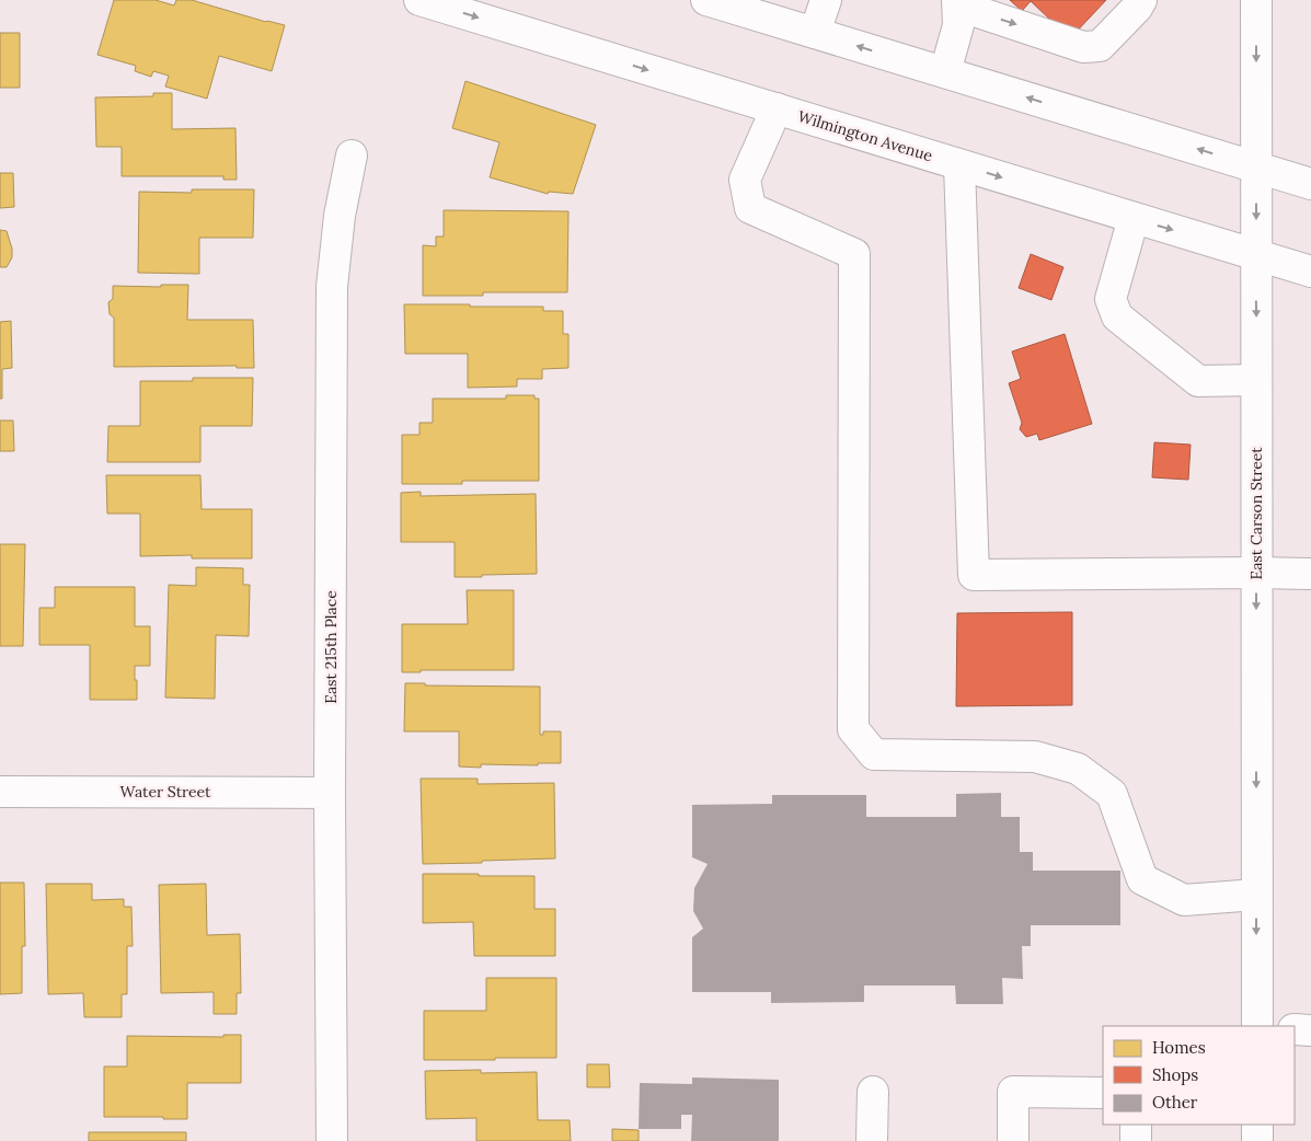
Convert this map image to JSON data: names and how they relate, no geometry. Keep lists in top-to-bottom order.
{
  "streets": {
    "main road": [
      "Wilmington Avenue",
      "East Carson Street",
      "East 215th Place",
      "Water Street"
    ]
  },
  "crossings": [
    ["Wilmington Avenue", "East Carson Street"],
    ["East 215th Place", "Water Street"]
  ],
  "one_way": ["East Carson Street"],
  "legend": ["Homes", "Shops", "Other"]
}
